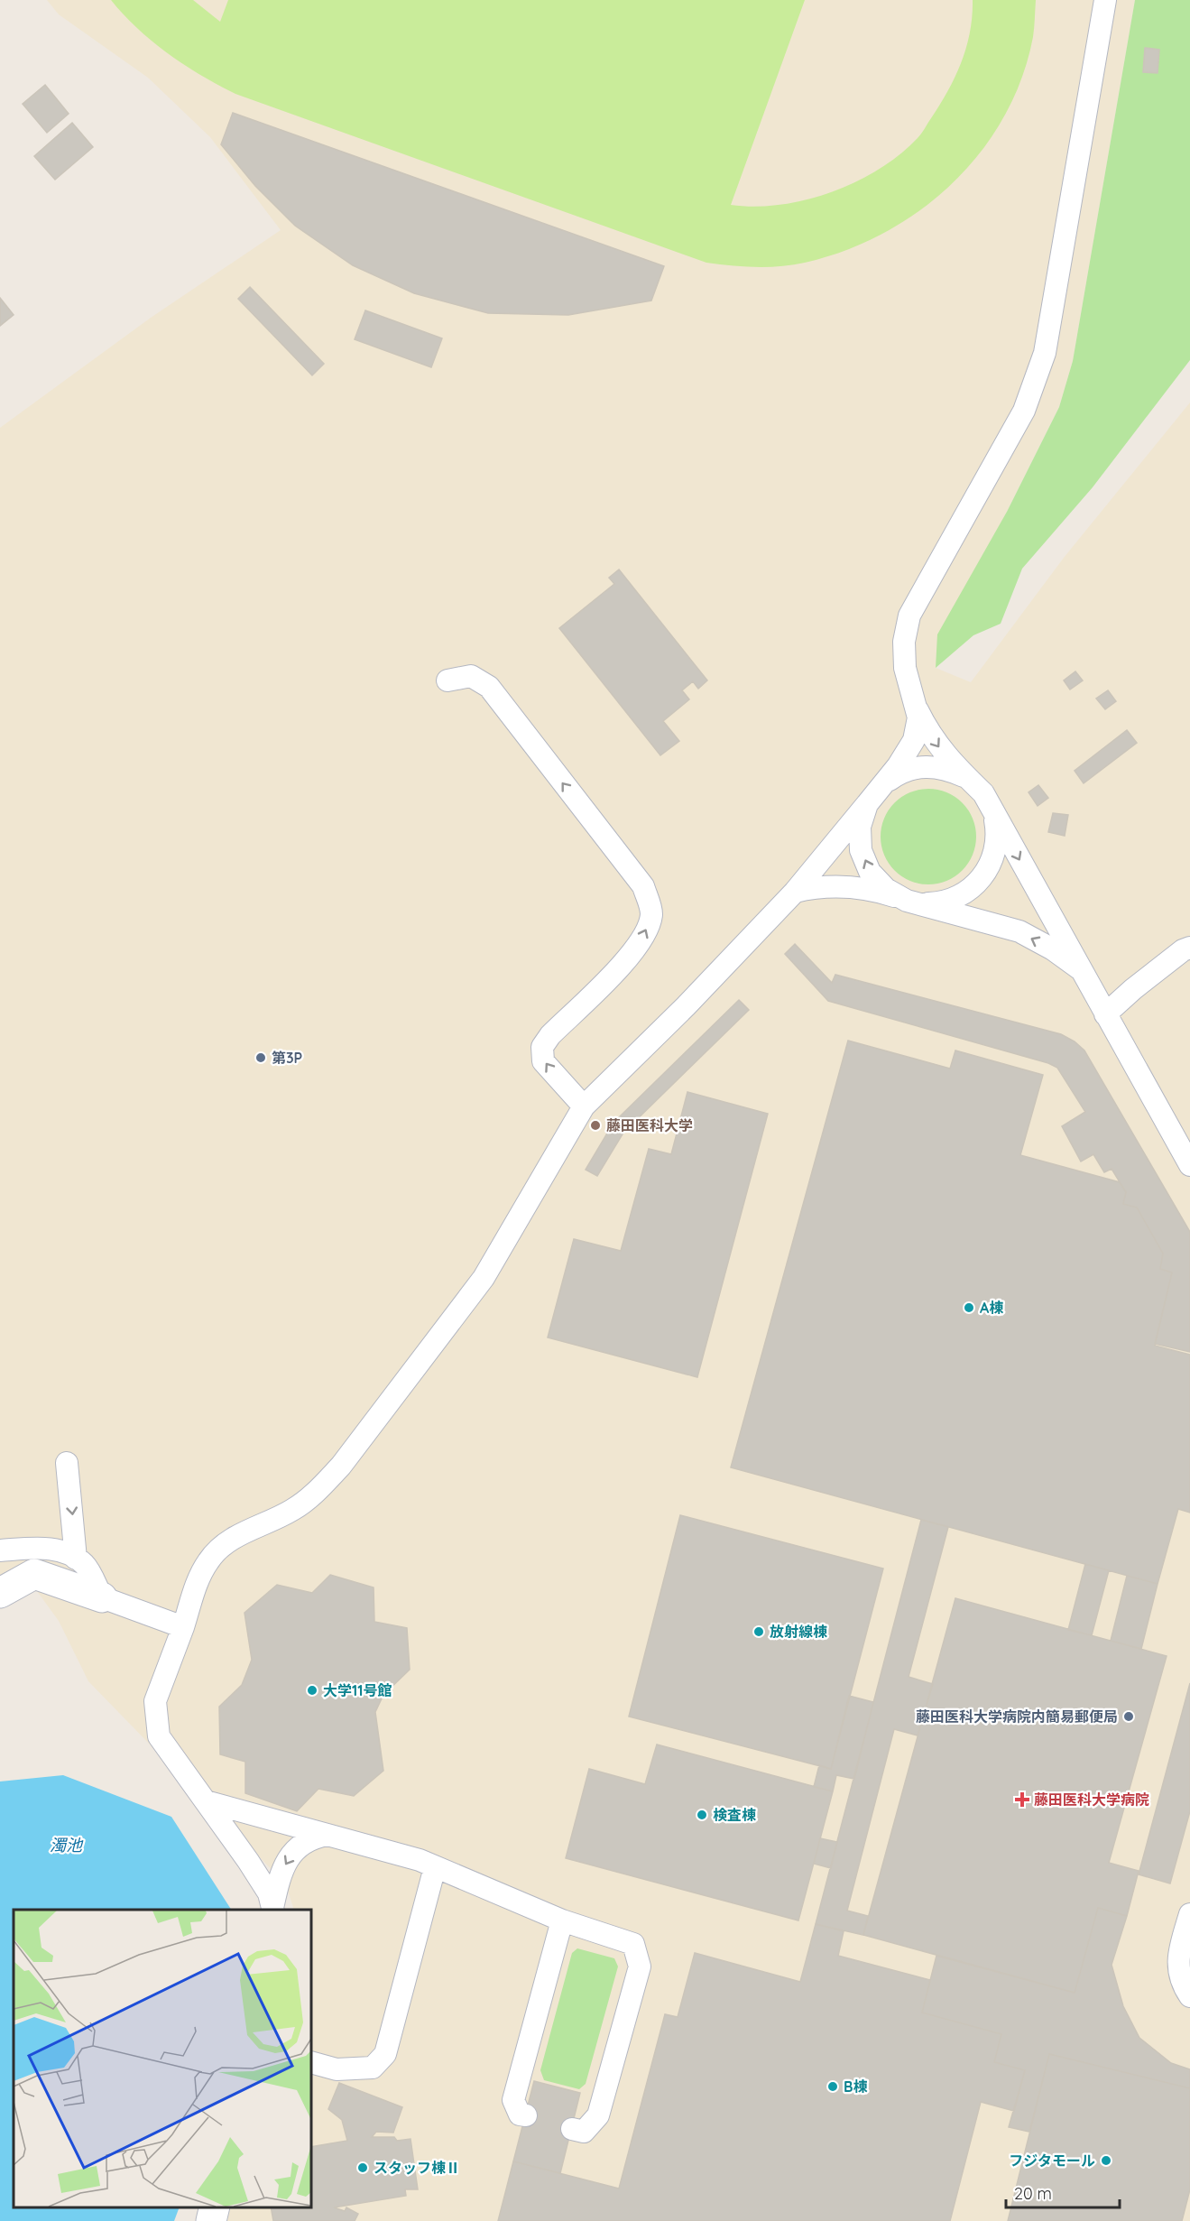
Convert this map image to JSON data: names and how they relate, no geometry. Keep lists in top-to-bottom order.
{
  "water": ["濁池"],
  "places": {
    "other": [
      "第3P",
      "藤田医科大学",
      "A棟",
      "放射線棟",
      "大学11号館",
      "藤田医科大学病院内簡易郵便局",
      "検査棟",
      "B棟",
      "フジタモール",
      "スタッフ棟Ⅱ"
    ],
    "health": ["藤田医科大学病院"]
  },
  "scale_bar": "20 m"
}
